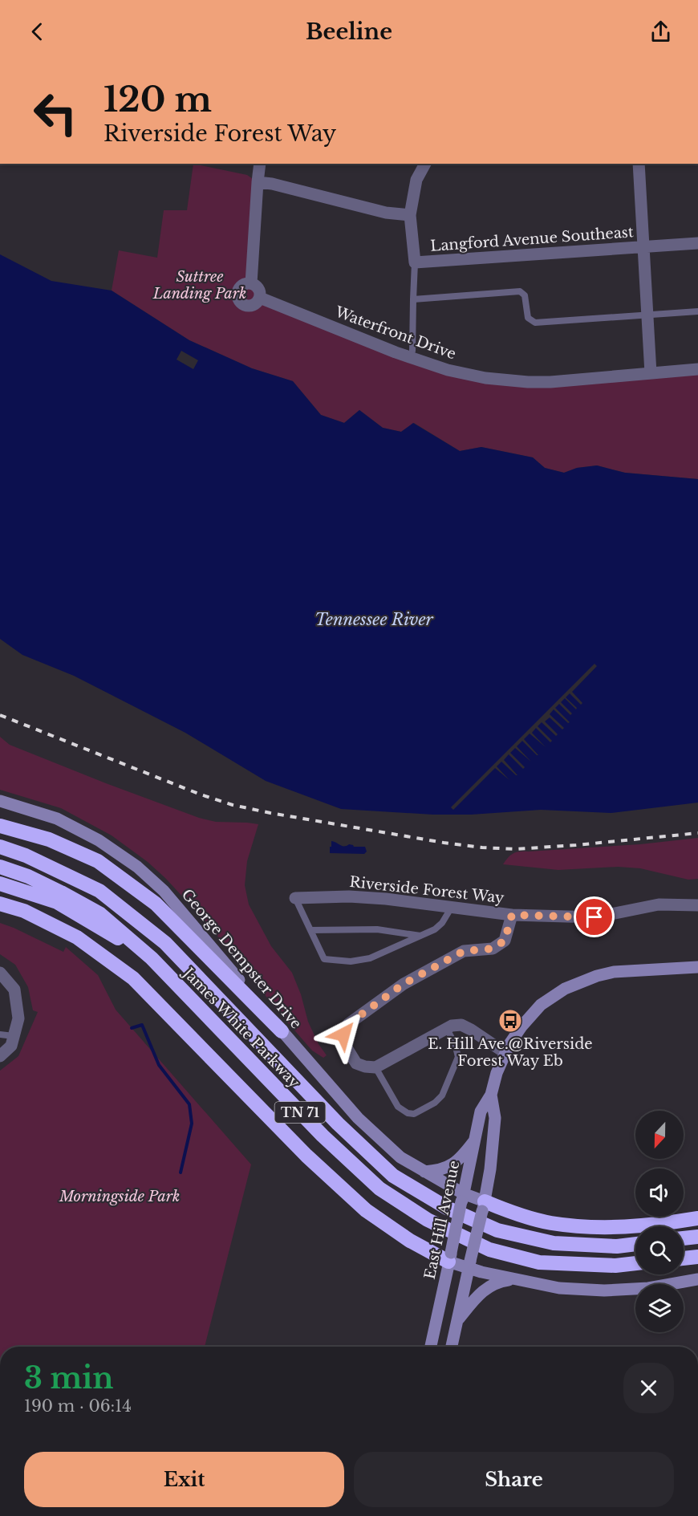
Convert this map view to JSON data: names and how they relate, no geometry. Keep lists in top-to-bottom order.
{
  "streets": {
    "highway": ["James White Parkway", "TN 71"],
    "main road": ["George Dempster Drive", "East Hill Avenue"],
    "street": ["Langford Avenue Southeast", "Waterfront Drive", "Riverside Forest Way"]
  },
  "crossings": [
    ["George Dempster Drive", "East Hill Avenue"]
  ],
  "water": ["Tennessee River"],
  "parks": ["Suttree Landing Park", "Morningside Park"],
  "places": {
    "bus stop": ["E. Hill Ave.@Riverside Forest Way Eb"]
  },
  "north": "bottom",
  "page": {
    "header": "Beeline",
    "turn": ["120 m", "Riverside Forest Way"],
    "heading": ["3 min", "190 m · 06:14"],
    "buttons": ["Exit", "Share"]
  }
}
